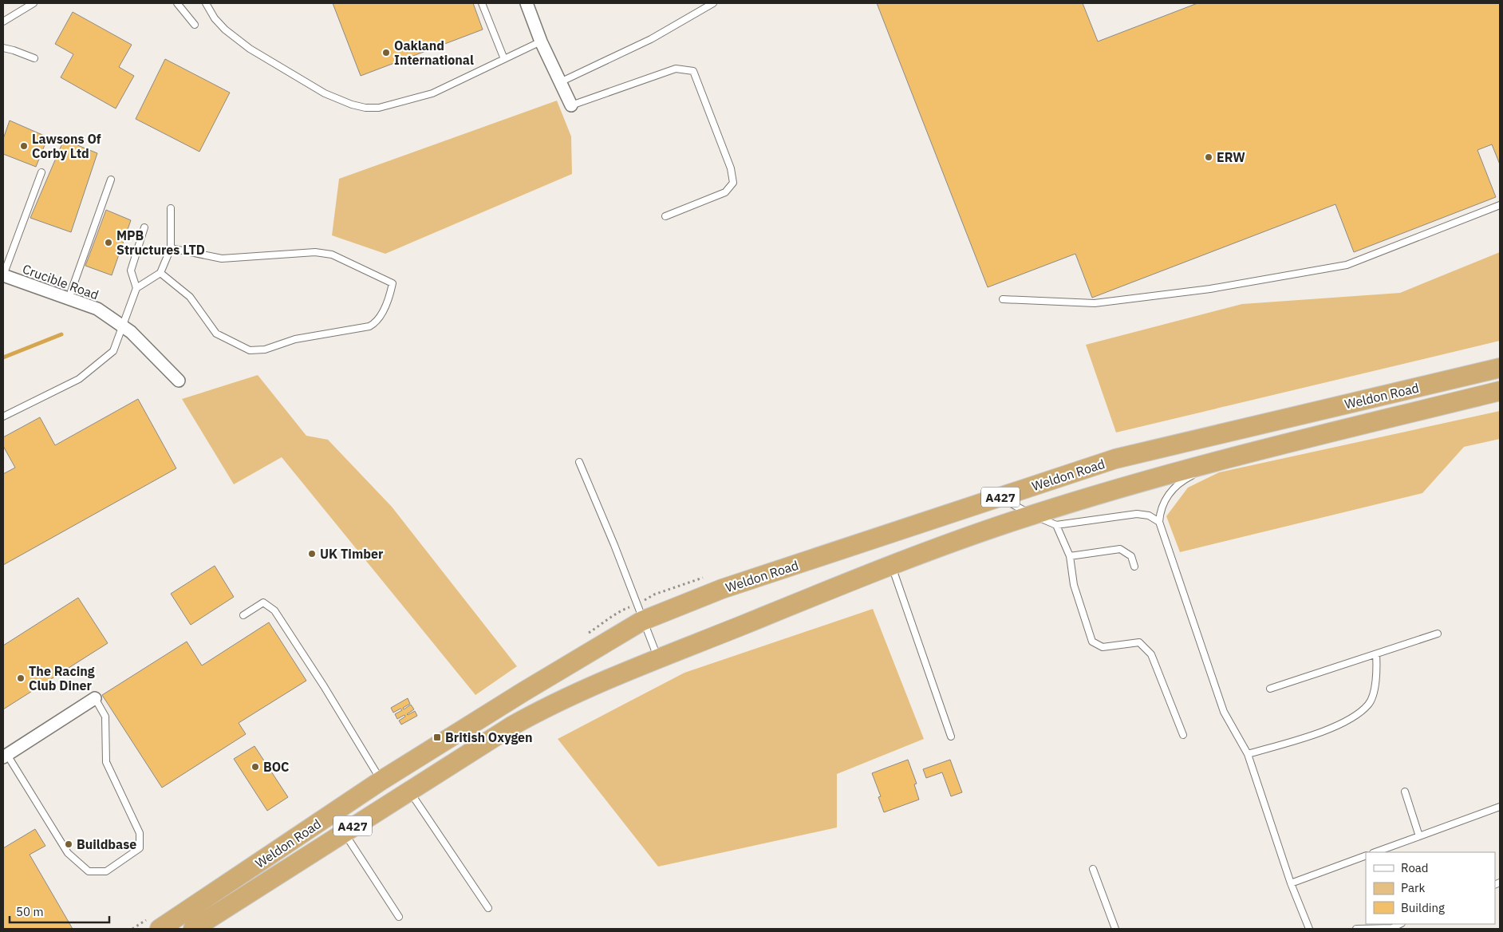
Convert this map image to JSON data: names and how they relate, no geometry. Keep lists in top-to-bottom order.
{
  "streets": {
    "highway": ["Weldon Road", "A427"],
    "street": ["Crucible Road"]
  },
  "places": {
    "other": [
      "Oakland International",
      "Lawsons Of Corby Ltd",
      "ERW",
      "MPB Structures LTD",
      "UK Timber",
      "The Racing Club Diner",
      "BOC",
      "Buildbase"
    ],
    "transit": ["British Oxygen"]
  },
  "legend": ["Road", "Park", "Building"],
  "scale_bar": "50 m"
}
